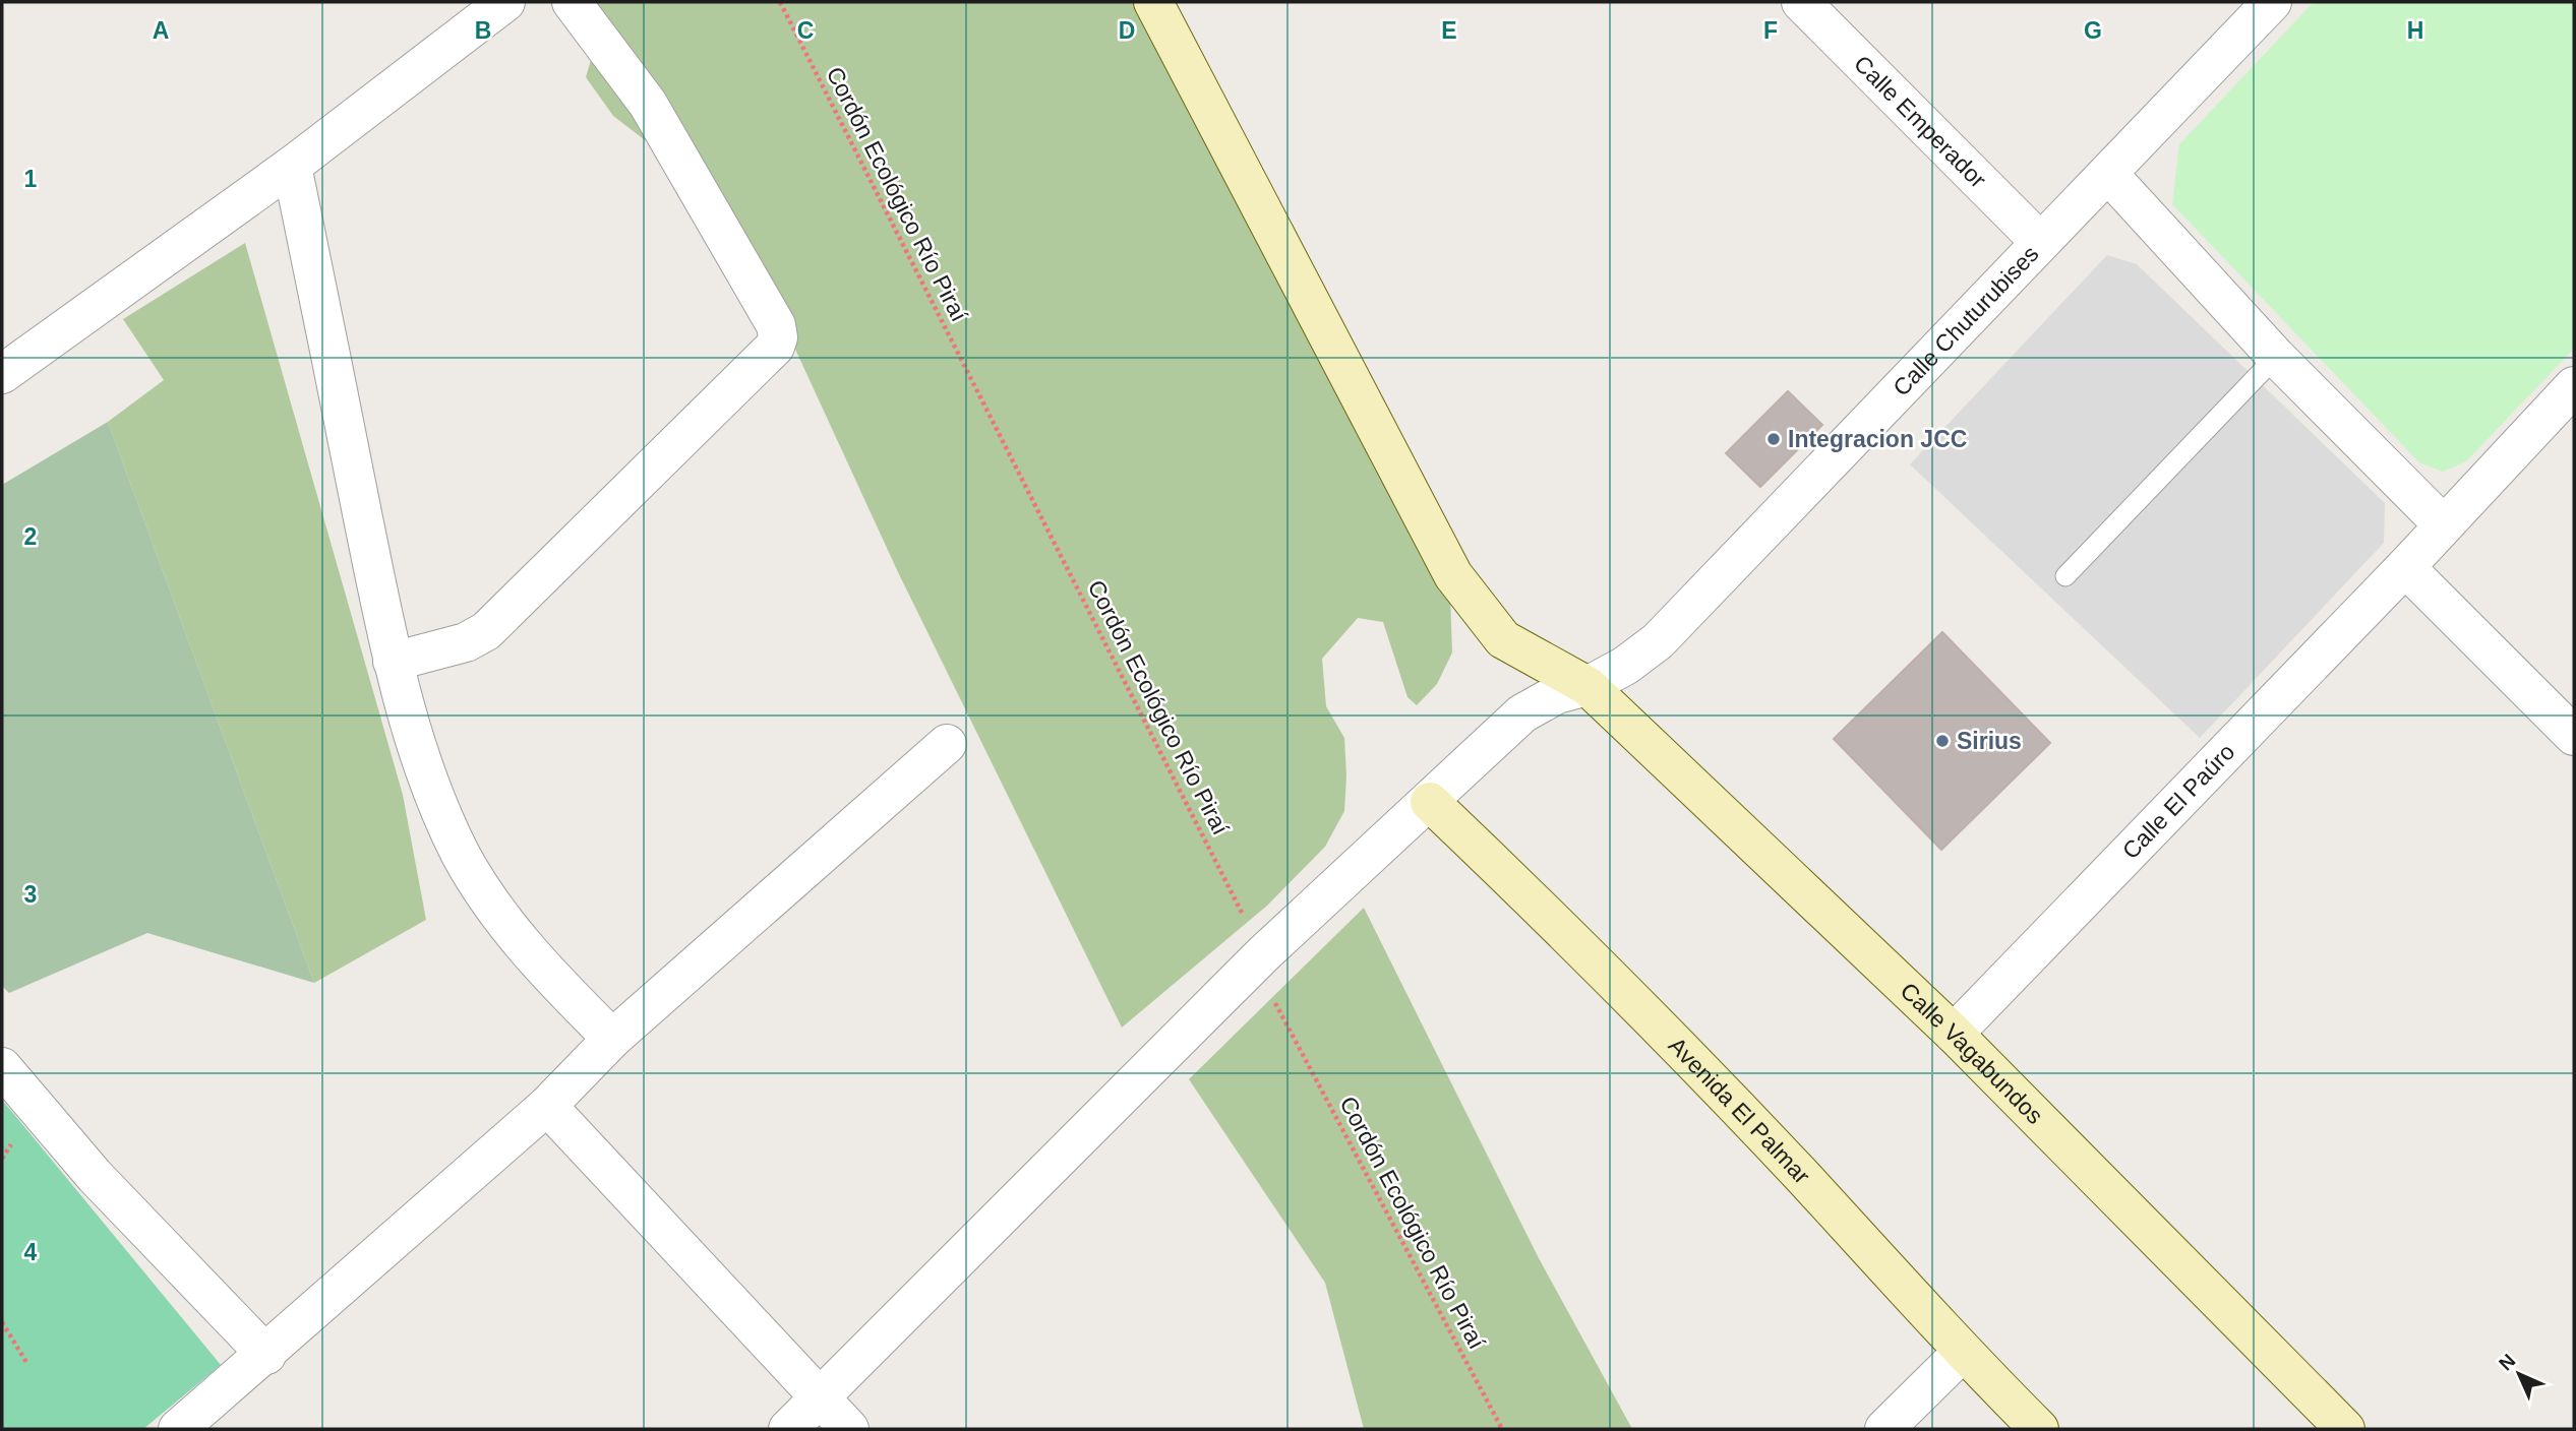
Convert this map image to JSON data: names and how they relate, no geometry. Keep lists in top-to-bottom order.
{
  "streets": {
    "street": [
      "Calle Emperador",
      "Calle Chuturubises",
      "Calle El Paúro",
      "Calle Vagabundos",
      "Avenida El Palmar"
    ],
    "path": ["Cordón Ecológico Río Piraí"]
  },
  "crossings": [
    ["Calle Emperador", "Calle Chuturubises"],
    ["Cordón Ecológico Río Piraí", "Calle Chuturubises"],
    ["Calle Chuturubises", "Calle Vagabundos"],
    ["Calle Chuturubises", "Avenida El Palmar"],
    ["Calle El Paúro", "Calle Vagabundos"]
  ],
  "places": ["Integracion JCC", "Sirius"],
  "north": "top left",
  "grid": {
    "columns": [
      "A",
      "B",
      "C",
      "D",
      "E",
      "F",
      "G",
      "H"
    ],
    "rows": [
      "1",
      "2",
      "3",
      "4"
    ]
  }
}
